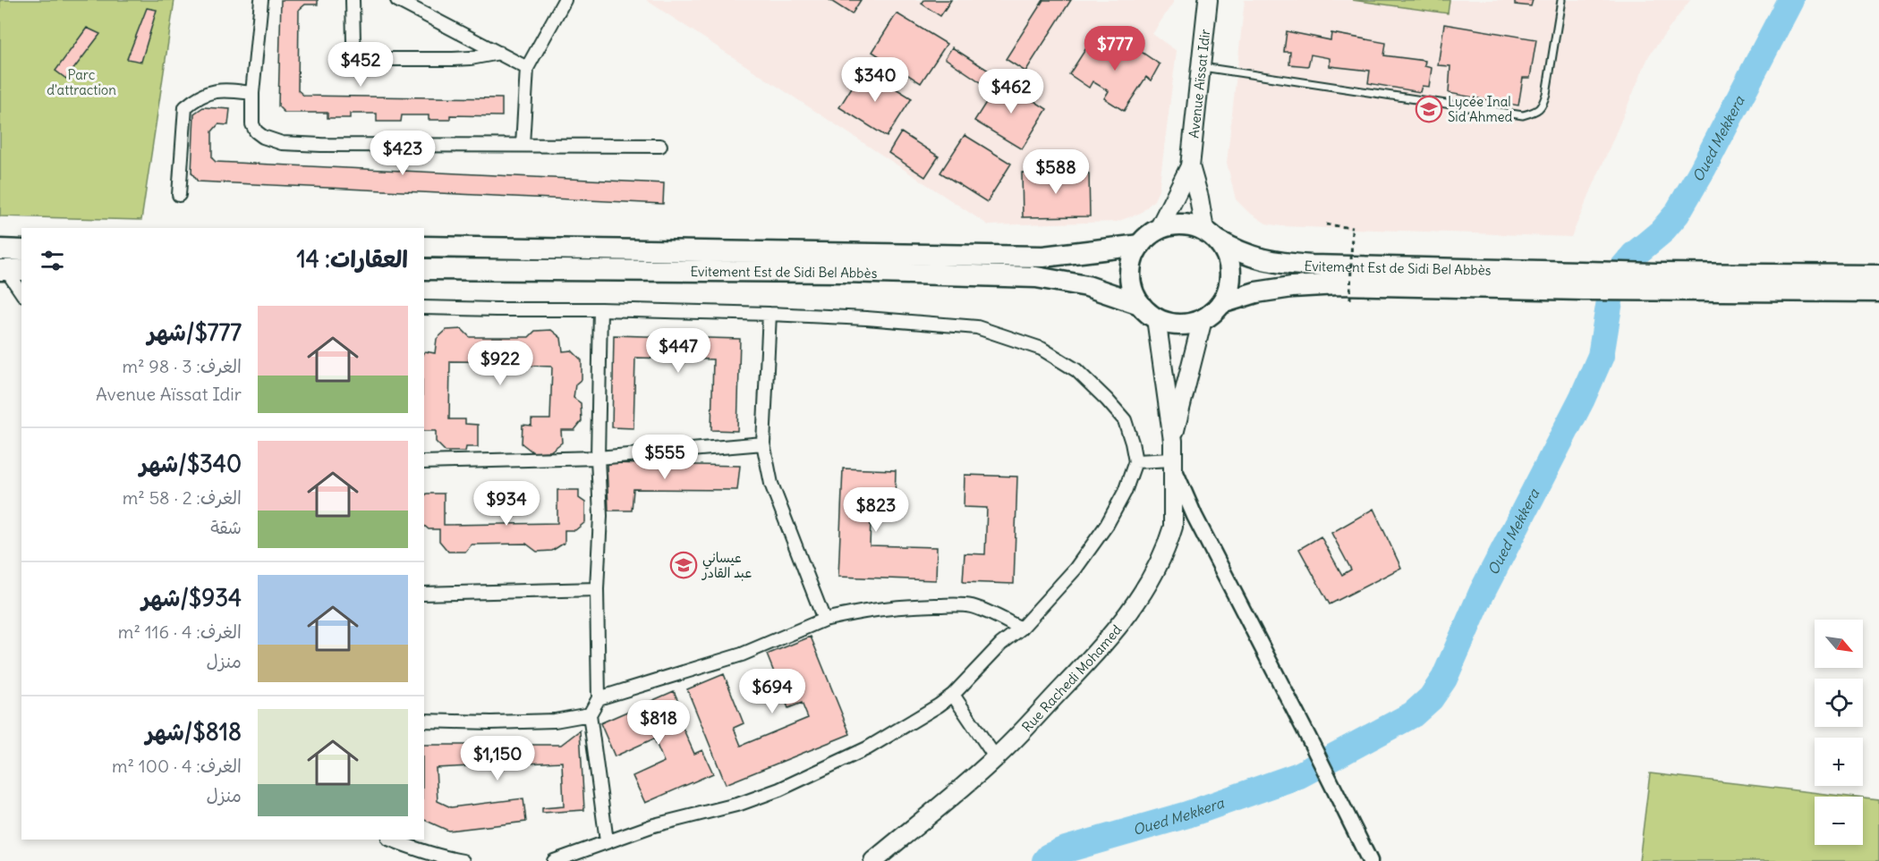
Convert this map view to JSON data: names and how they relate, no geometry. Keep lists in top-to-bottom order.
{
  "streets": {
    "highway": ["Evitement Est de Sidi Bel Abbès"],
    "main road": ["Avenue Aïssat Idir", "Rue Rachedi Mohamed"]
  },
  "water": ["Oued Mekkera"],
  "parks": ["Parc d'attraction"],
  "places": {
    "school or university": ["Lycée Inal Sid Ahmed", "عيساني عبد القادر"]
  },
  "north": "bottom right",
  "page": {
    "price": [
      "$777",
      "$452",
      "$340",
      "$462",
      "$423",
      "$588",
      "$447",
      "$922",
      "$555",
      "$934",
      "$823",
      "$694",
      "$818",
      "$1,150"
    ],
    "heading": "العقارات: 14",
    "list": [
      {
        "name": "$777/شهر",
        "note": "الغرف: 3 · 98 m² · Avenue Aïssat Idir"
      },
      {
        "name": "$340/شهر",
        "note": "الغرف: 2 · 58 m² · شقة"
      },
      {
        "name": "$934/شهر",
        "note": "الغرف: 4 · 116 m² · منزل"
      },
      {
        "name": "$818/شهر",
        "note": "الغرف: 4 · 100 m² · منزل"
      }
    ],
    "map_buttons": ["+", "−"]
  }
}
